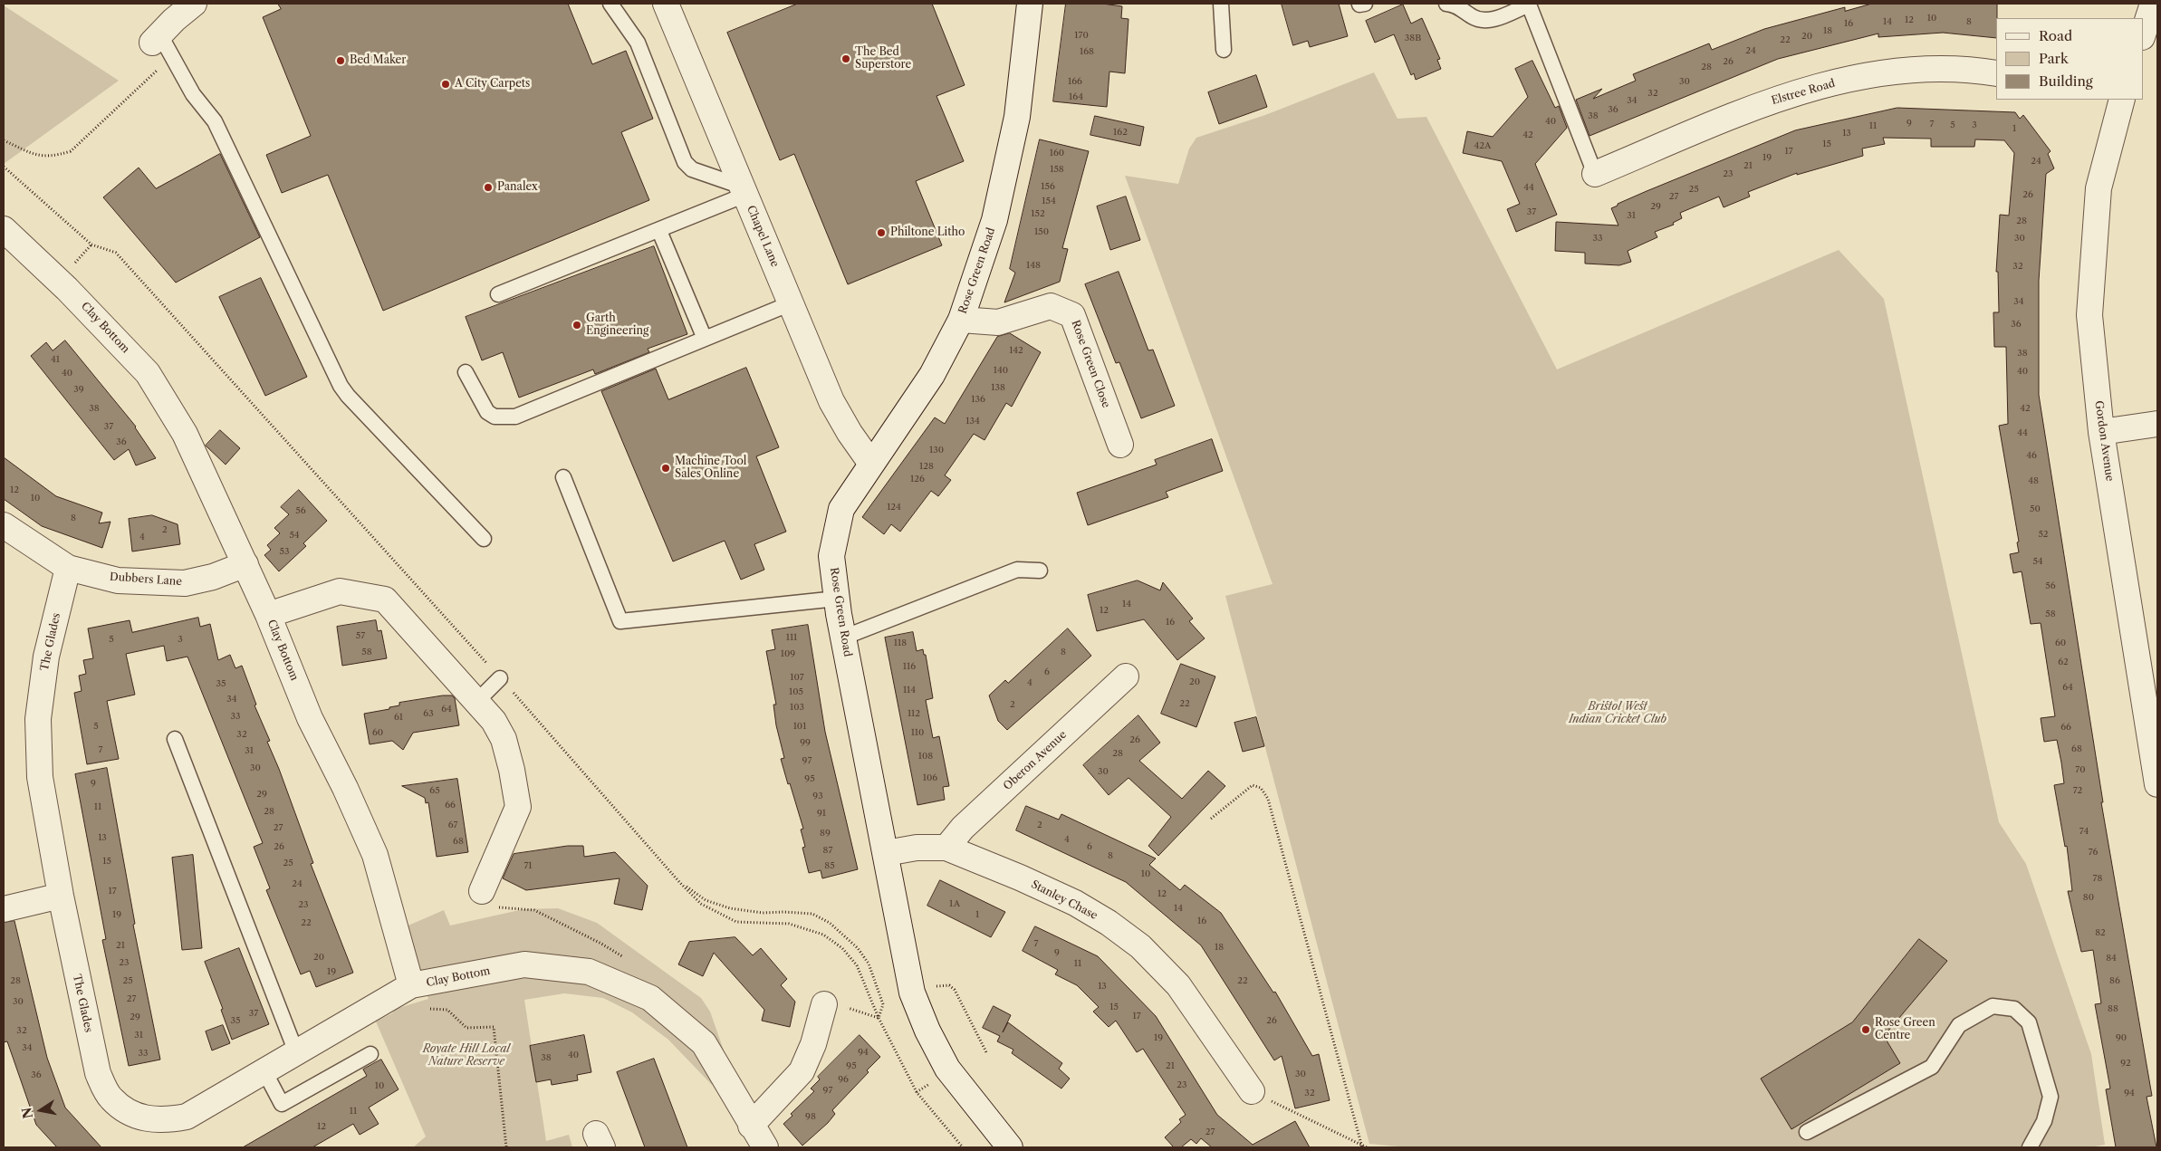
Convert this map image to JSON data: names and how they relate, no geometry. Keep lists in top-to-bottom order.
{
  "streets": {
    "street": [
      "Elstree Road",
      "Chapel Lane",
      "Rose Green Road",
      "Clay Bottom",
      "Rose Green Close",
      "Gordon Avenue",
      "Dubbers Lane",
      "The Glades",
      "Oberon Avenue",
      "Stanley Chase"
    ]
  },
  "crossings": [
    ["Chapel Lane", "Rose Green Road"],
    ["Rose Green Road", "Rose Green Close"],
    ["Rose Green Road", "Stanley Chase"],
    ["Clay Bottom", "Dubbers Lane"],
    ["Clay Bottom", "The Glades"],
    ["Dubbers Lane", "The Glades"],
    ["Oberon Avenue", "Stanley Chase"]
  ],
  "parks": ["Bristol West Indian Cricket Club", "Royate Hill Local Nature Reserve"],
  "places": [
    "The Bed Superstore",
    "Bed Maker",
    "A City Carpets",
    "Panalex",
    "Philtone Litho",
    "Garth Engineering",
    "Machine Tool Sales Online",
    "Rose Green Centre"
  ],
  "house_numbers": [
    "10",
    "12",
    "14",
    "8",
    "16",
    "18",
    "170",
    "20",
    "38B",
    "22",
    "24",
    "168",
    "26",
    "28",
    "166",
    "30",
    "32",
    "164",
    "34",
    "36",
    "38",
    "40",
    "9",
    "7",
    "5",
    "3",
    "11",
    "1",
    "162",
    "13",
    "42",
    "15",
    "42A",
    "17",
    "160",
    "19",
    "24",
    "21",
    "158",
    "23",
    "156",
    "44",
    "25",
    "26",
    "27",
    "154",
    "29",
    "37",
    "152",
    "31",
    "28",
    "150",
    "33",
    "30",
    "148",
    "32",
    "34",
    "36",
    "142",
    "38",
    "41",
    "140",
    "40",
    "40",
    "138",
    "39",
    "136",
    "38",
    "42",
    "134",
    "37",
    "44",
    "36",
    "130",
    "46",
    "128",
    "126",
    "48",
    "12",
    "10",
    "124",
    "50",
    "56",
    "8",
    "2",
    "52",
    "54",
    "4",
    "53",
    "54",
    "56",
    "14",
    "12",
    "58",
    "16",
    "57",
    "111",
    "5",
    "3",
    "118",
    "60",
    "58",
    "8",
    "109",
    "62",
    "116",
    "6",
    "107",
    "20",
    "4",
    "35",
    "64",
    "114",
    "105",
    "34",
    "22",
    "2",
    "103",
    "64",
    "63",
    "112",
    "33",
    "61",
    "5",
    "101",
    "66",
    "60",
    "110",
    "32",
    "26",
    "99",
    "68",
    "7",
    "31",
    "28",
    "108",
    "97",
    "30",
    "70",
    "30",
    "106",
    "95",
    "9",
    "65",
    "72",
    "29",
    "93",
    "66",
    "11",
    "28",
    "91",
    "67",
    "2",
    "27",
    "74",
    "89",
    "13",
    "4",
    "68",
    "26",
    "6",
    "87",
    "76",
    "8",
    "15",
    "25",
    "71",
    "85",
    "10",
    "78",
    "24",
    "17",
    "12",
    "80",
    "1A",
    "23",
    "14",
    "19",
    "1",
    "16",
    "22",
    "82",
    "7",
    "21",
    "18",
    "9",
    "20",
    "84",
    "23",
    "11",
    "19",
    "28",
    "25",
    "22",
    "86",
    "13",
    "27",
    "30",
    "15",
    "88",
    "37",
    "17",
    "29",
    "35",
    "26",
    "32",
    "31",
    "19",
    "90",
    "34",
    "94",
    "33",
    "40",
    "38",
    "92",
    "95",
    "21",
    "30",
    "36",
    "96",
    "23",
    "10",
    "97",
    "32",
    "94",
    "11",
    "98",
    "12",
    "27"
  ],
  "legend": ["Road", "Park", "Building"],
  "north": "left"
}
